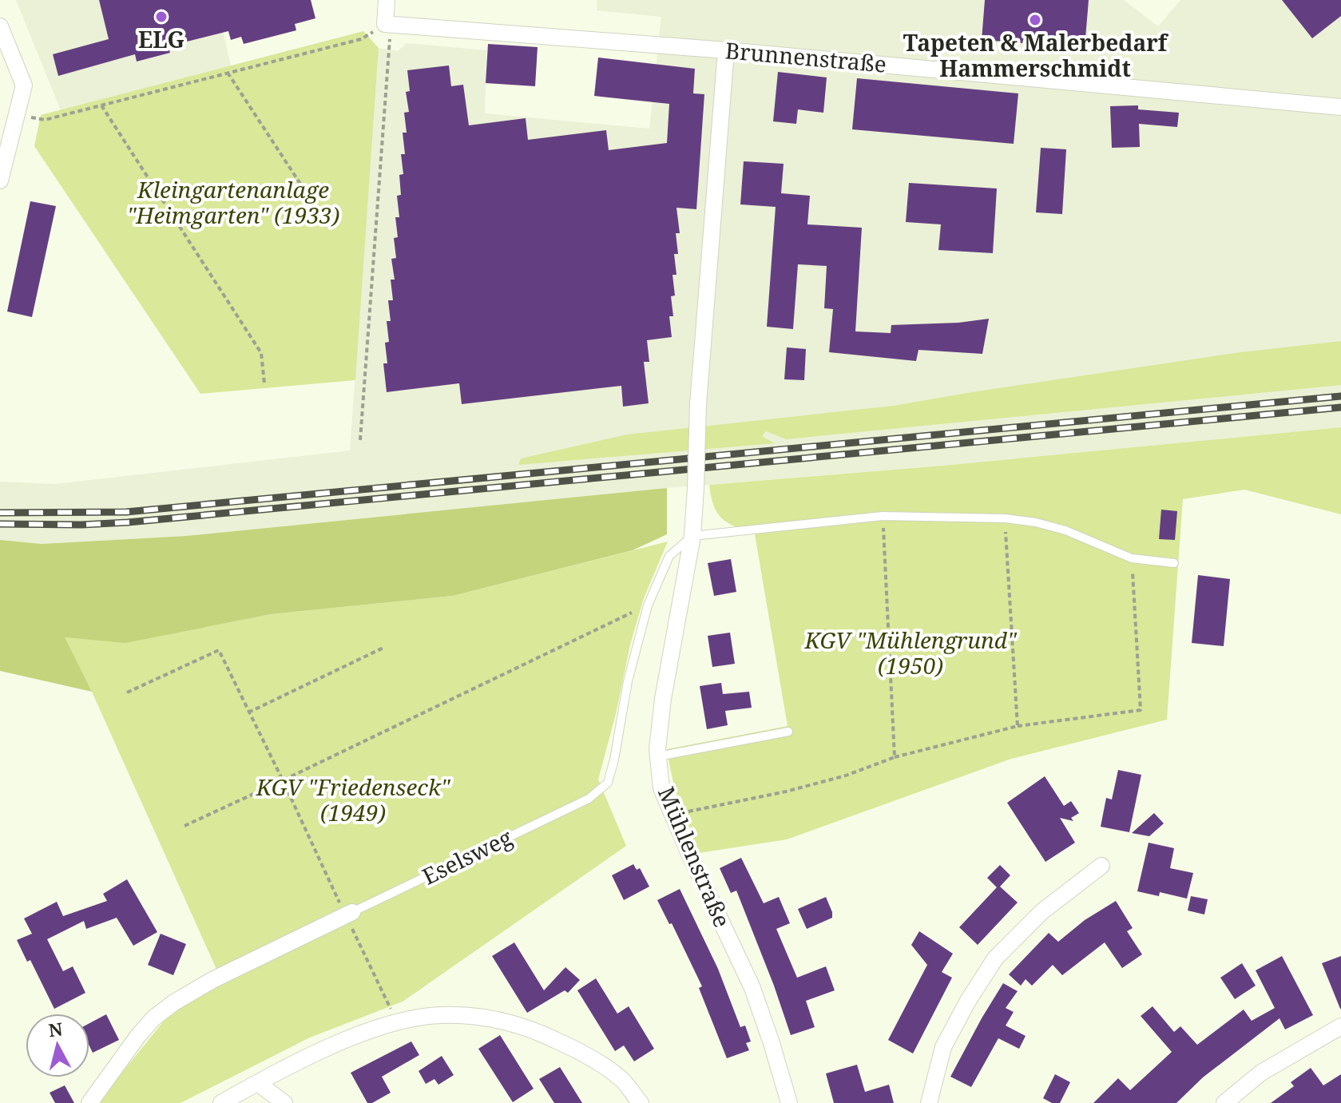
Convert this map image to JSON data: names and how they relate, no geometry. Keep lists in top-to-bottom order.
{
  "streets": {
    "street": ["Brunnenstraße", "Eselsweg", "Mühlenstraße"]
  },
  "crossings": [
    ["Brunnenstraße", "Mühlenstraße"],
    ["Eselsweg", "Mühlenstraße"]
  ],
  "parks": ["Kleingartenanlage \"Heimgarten\" (1933)", "KGV \"Mühlengrund\" (1950)", "KGV \"Friedenseck\" (1949)"],
  "places": ["ELG", "Tapeten & Malerbedarf Hammerschmidt"],
  "north": "top"
}
